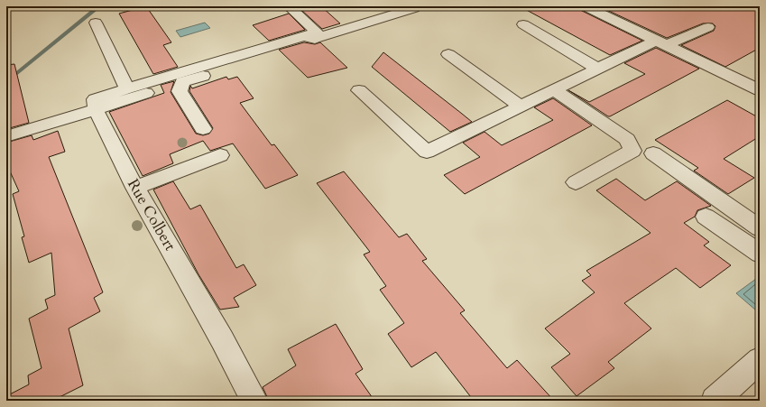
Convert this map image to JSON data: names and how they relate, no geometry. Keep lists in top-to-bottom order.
{
  "streets": {
    "street": ["Rue Colbert"]
  }
}
